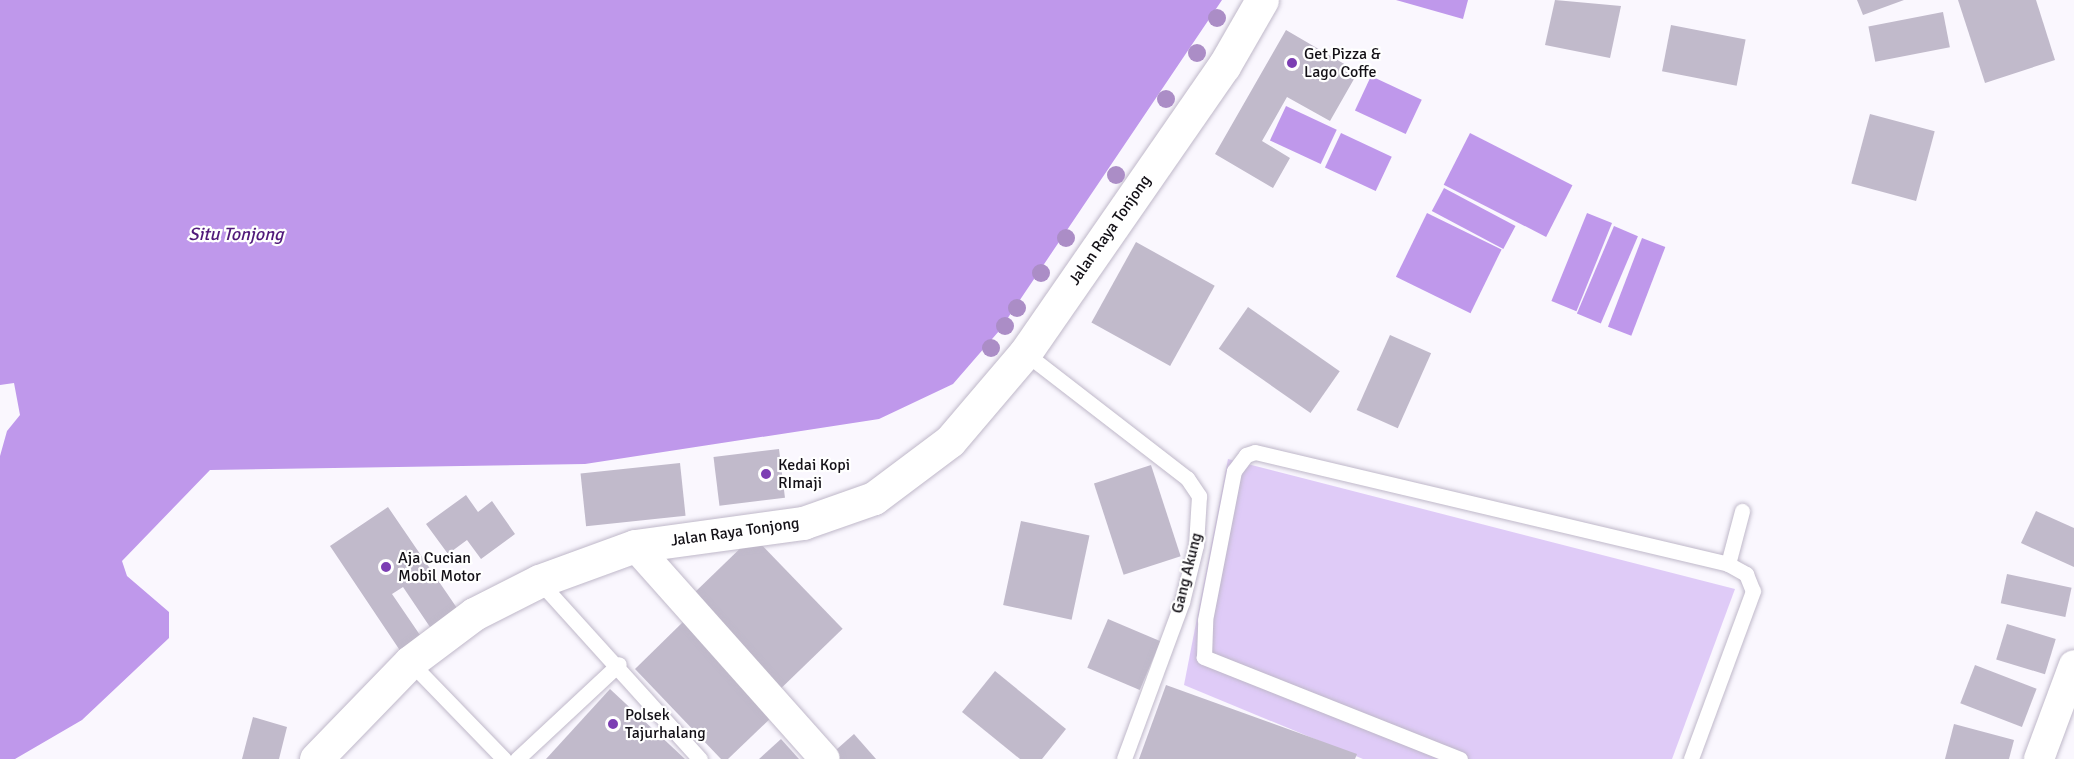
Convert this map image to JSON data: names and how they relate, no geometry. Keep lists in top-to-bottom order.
{
  "streets": {
    "main road": ["Jalan Raya Tonjong"],
    "lane": ["Gang Akung"]
  },
  "crossings": [
    ["Jalan Raya Tonjong", "Gang Akung"]
  ],
  "water": ["Situ Tonjong"],
  "places": [
    "Get Pizza & Lago Coffe",
    "Kedai Kopi RImaji",
    "Aja Cucian Mobil Motor",
    "Polsek Tajurhalang"
  ]
}
